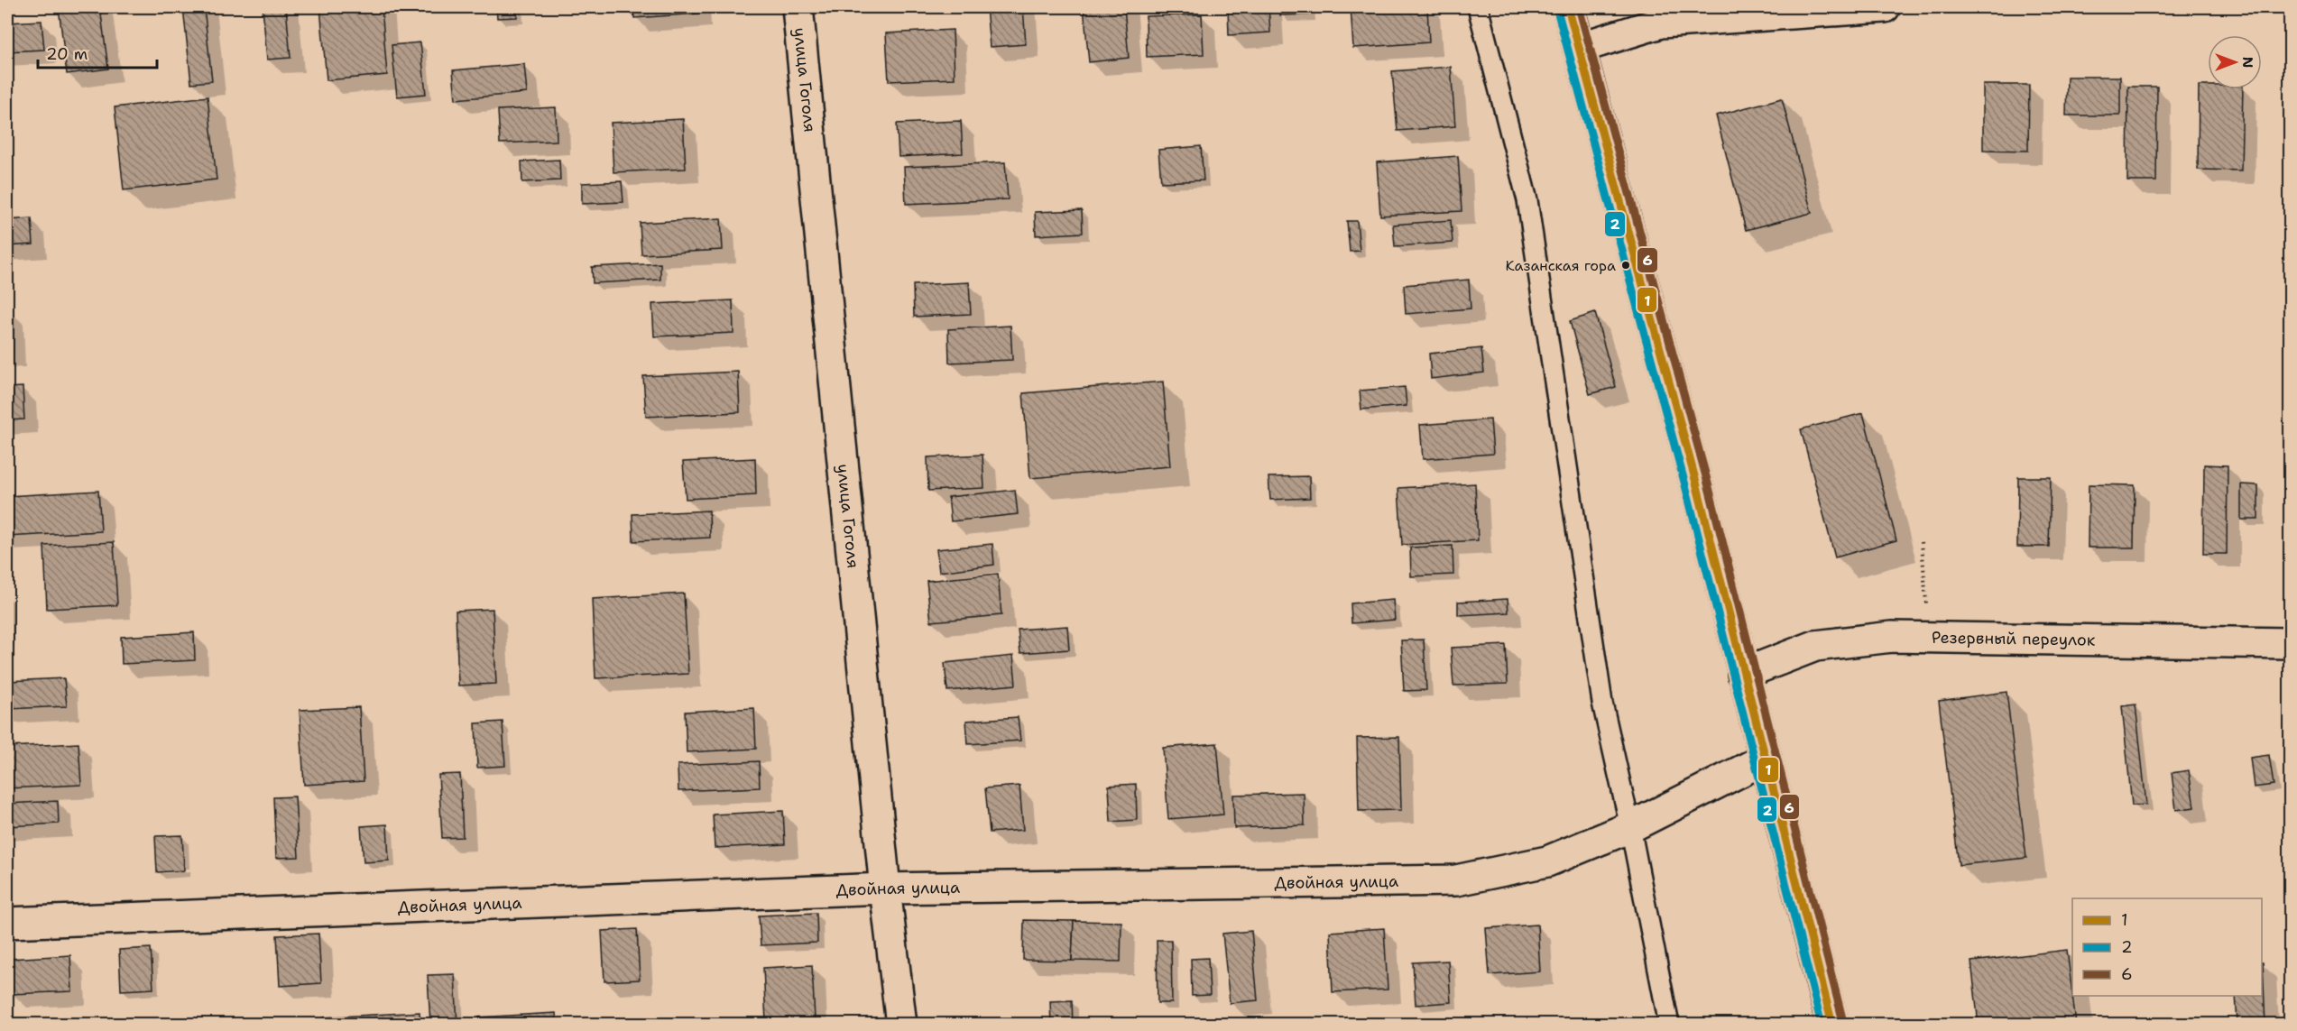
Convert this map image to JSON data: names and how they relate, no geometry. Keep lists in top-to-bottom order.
{
  "streets": {
    "street": ["улица Гоголя", "Резервный переулок", "Двойная улица"]
  },
  "crossings": [
    ["улица Гоголя", "Двойная улица"]
  ],
  "places": ["Казанская гора"],
  "lines": ["transit line 1", "transit line 6", "transit line 2"],
  "legend": ["1", "2", "6"],
  "scale_bar": "20 m",
  "north": "right"
}
